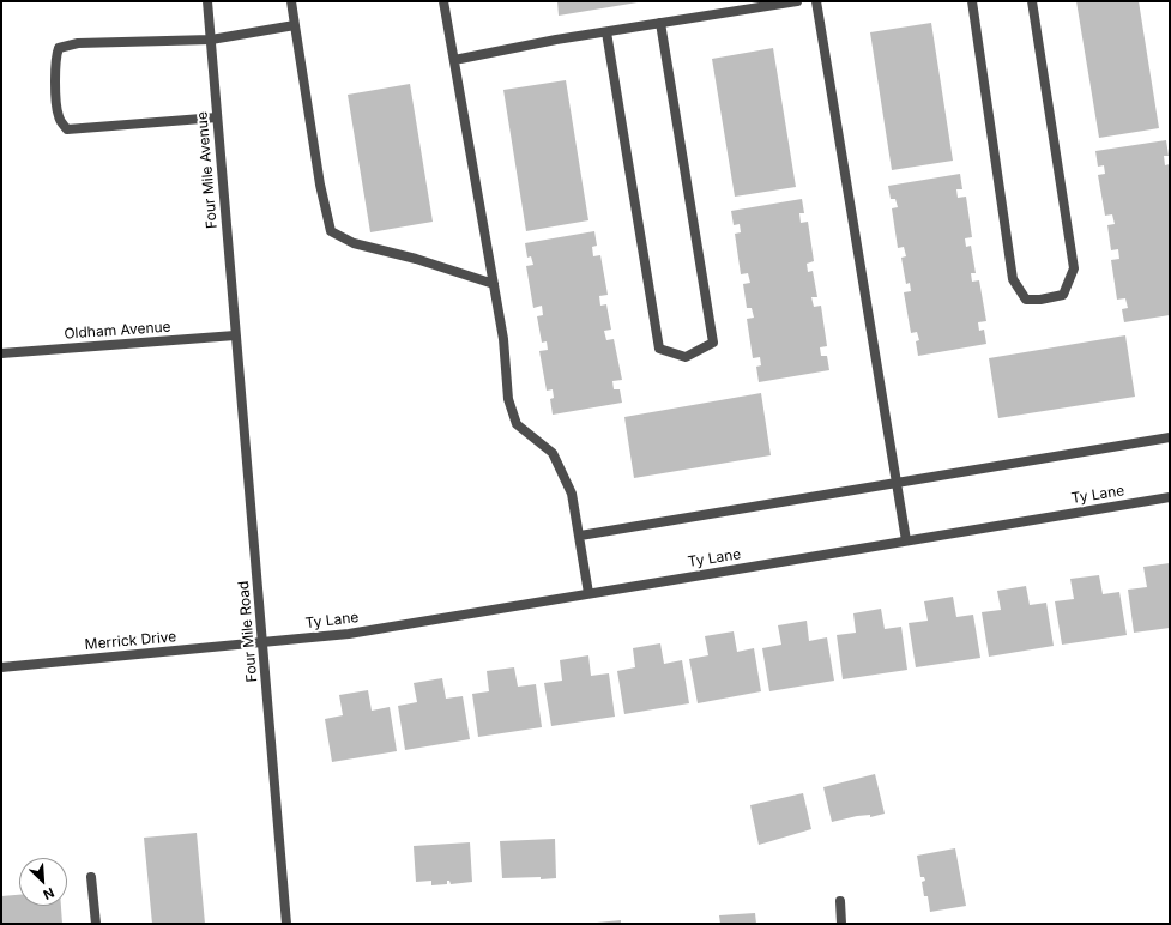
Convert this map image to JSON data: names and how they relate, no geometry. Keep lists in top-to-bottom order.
{
  "streets": {
    "street": [
      "Four Mile Avenue",
      "Oldham Avenue",
      "Ty Lane",
      "Four Mile Road",
      "Merrick Drive"
    ]
  },
  "crossings": [
    ["Four Mile Avenue", "Oldham Avenue"],
    ["Four Mile Avenue", "Four Mile Road"],
    ["Oldham Avenue", "Four Mile Road"],
    ["Ty Lane", "Four Mile Road"],
    ["Ty Lane", "Merrick Drive"],
    ["Four Mile Road", "Merrick Drive"]
  ],
  "north": "bottom right"
}
